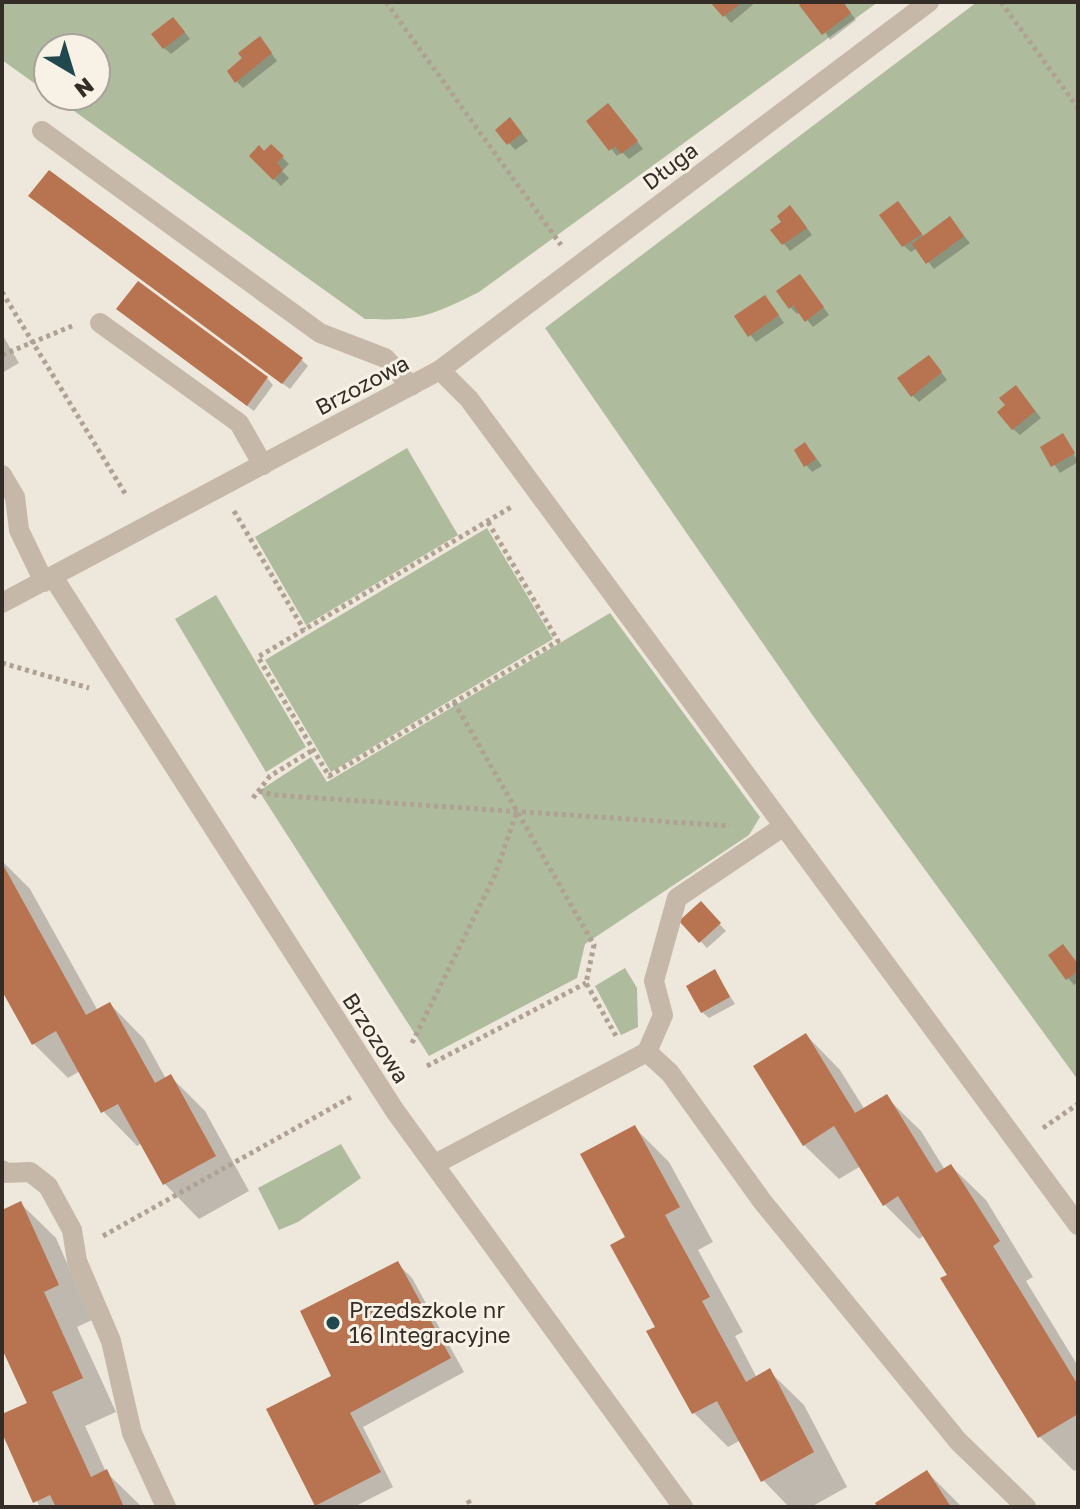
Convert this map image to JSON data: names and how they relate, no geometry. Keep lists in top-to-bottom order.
{
  "streets": {
    "street": ["Długa", "Brzozowa"]
  },
  "crossings": [
    ["Długa", "Brzozowa"]
  ],
  "places": ["Przedszkole nr 16 Integracyjne"],
  "north": "bottom right"
}
